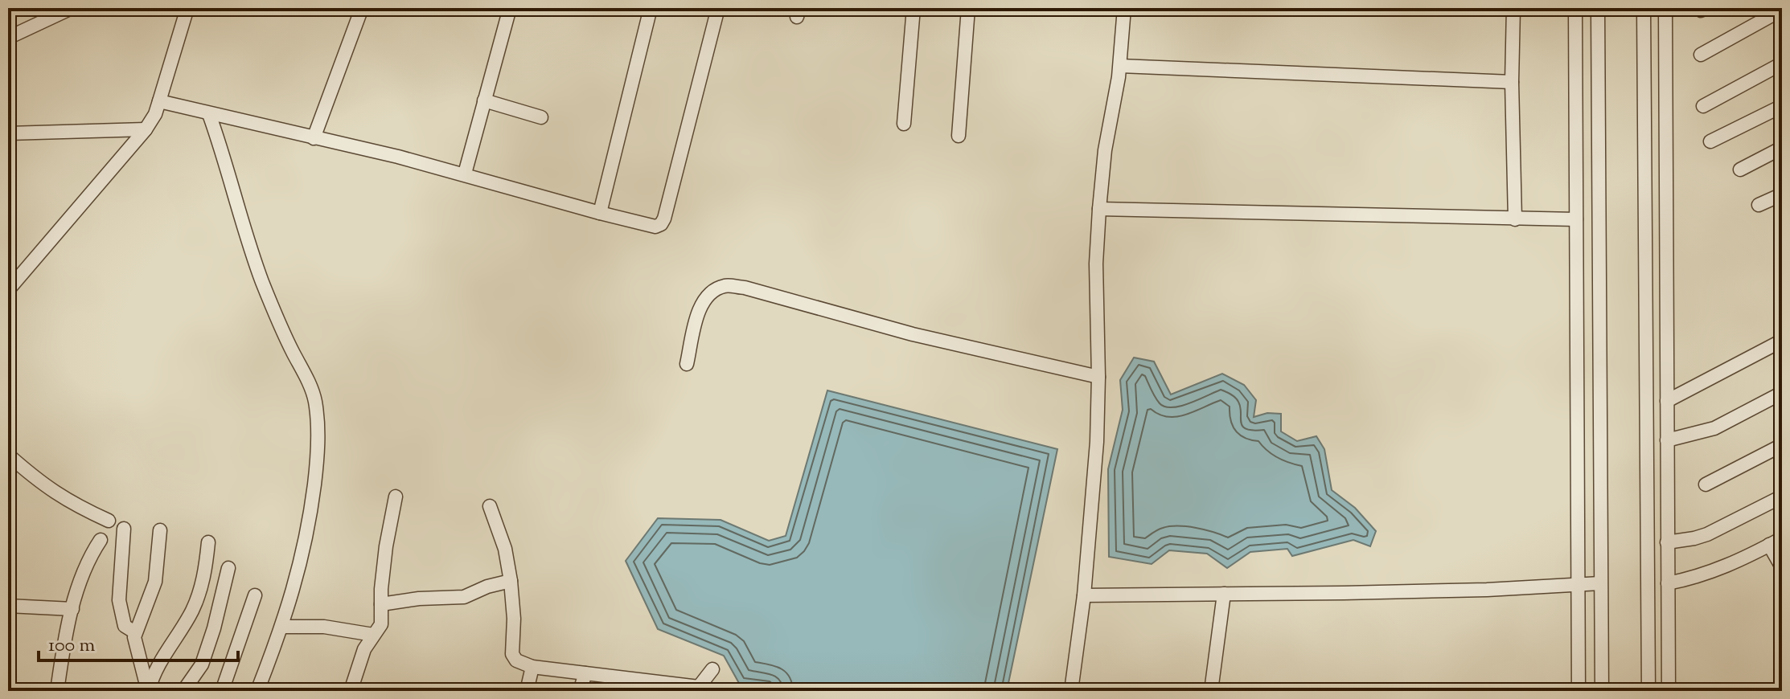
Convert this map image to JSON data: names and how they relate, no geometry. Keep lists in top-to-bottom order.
{
  "scale_bar": "100 m"
}
